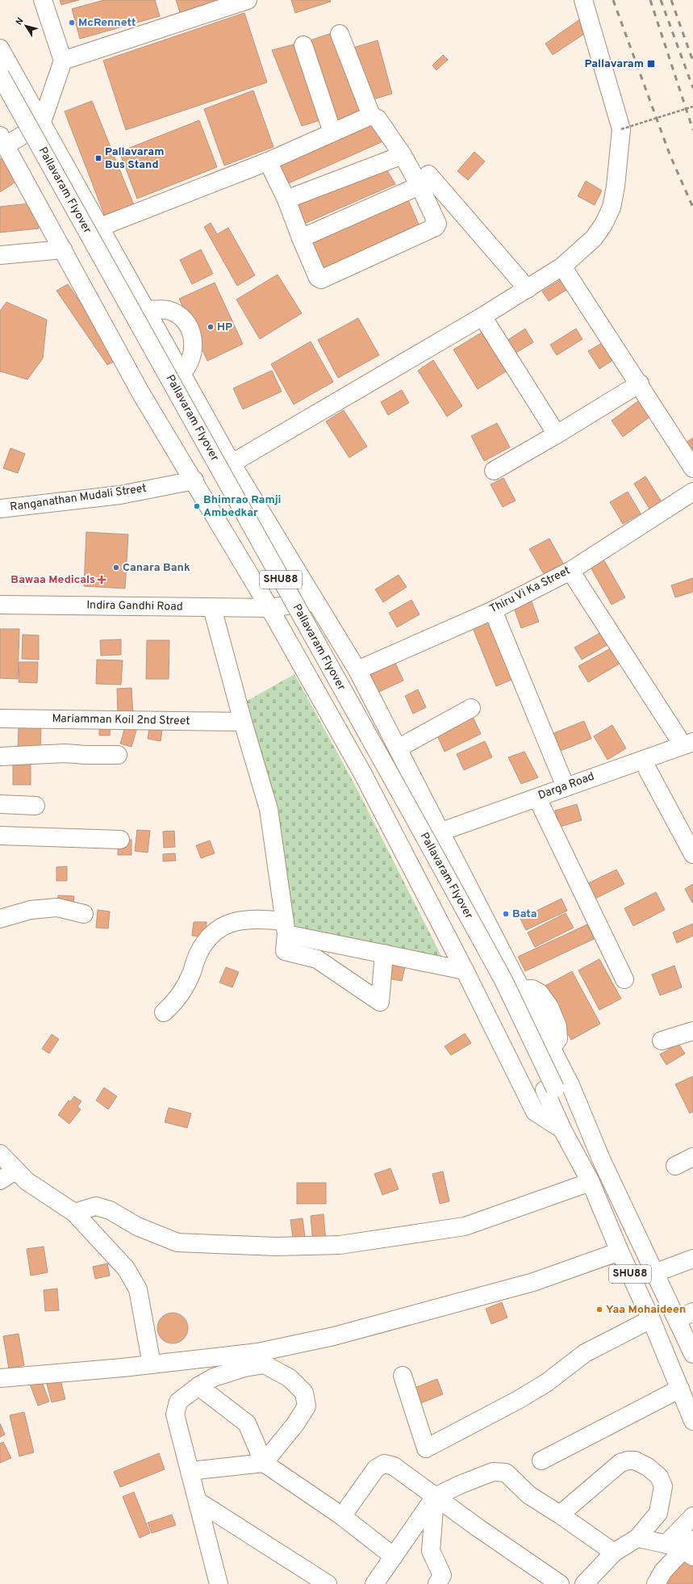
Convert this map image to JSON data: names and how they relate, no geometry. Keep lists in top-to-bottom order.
{
  "streets": {
    "street": [
      "Pallavaram Flyover",
      "Ranganathan Mudali Street",
      "SHU88",
      "Thiru Vi Ka Street",
      "Indira Gandhi Road",
      "Mariamman Koil 2nd Street",
      "Darga Road"
    ]
  },
  "crossings": [
    ["Pallavaram Flyover", "SHU88"]
  ],
  "places": {
    "other": [
      "McRennett",
      "HP",
      "Bhimrao Ramji Ambedkar",
      "Canara Bank",
      "Bata",
      "Yaa Mohaideen"
    ],
    "transit": ["Pallavaram", "Pallavaram Bus Stand"],
    "health": ["Bawaa Medicals"]
  },
  "north": "top left"
}
